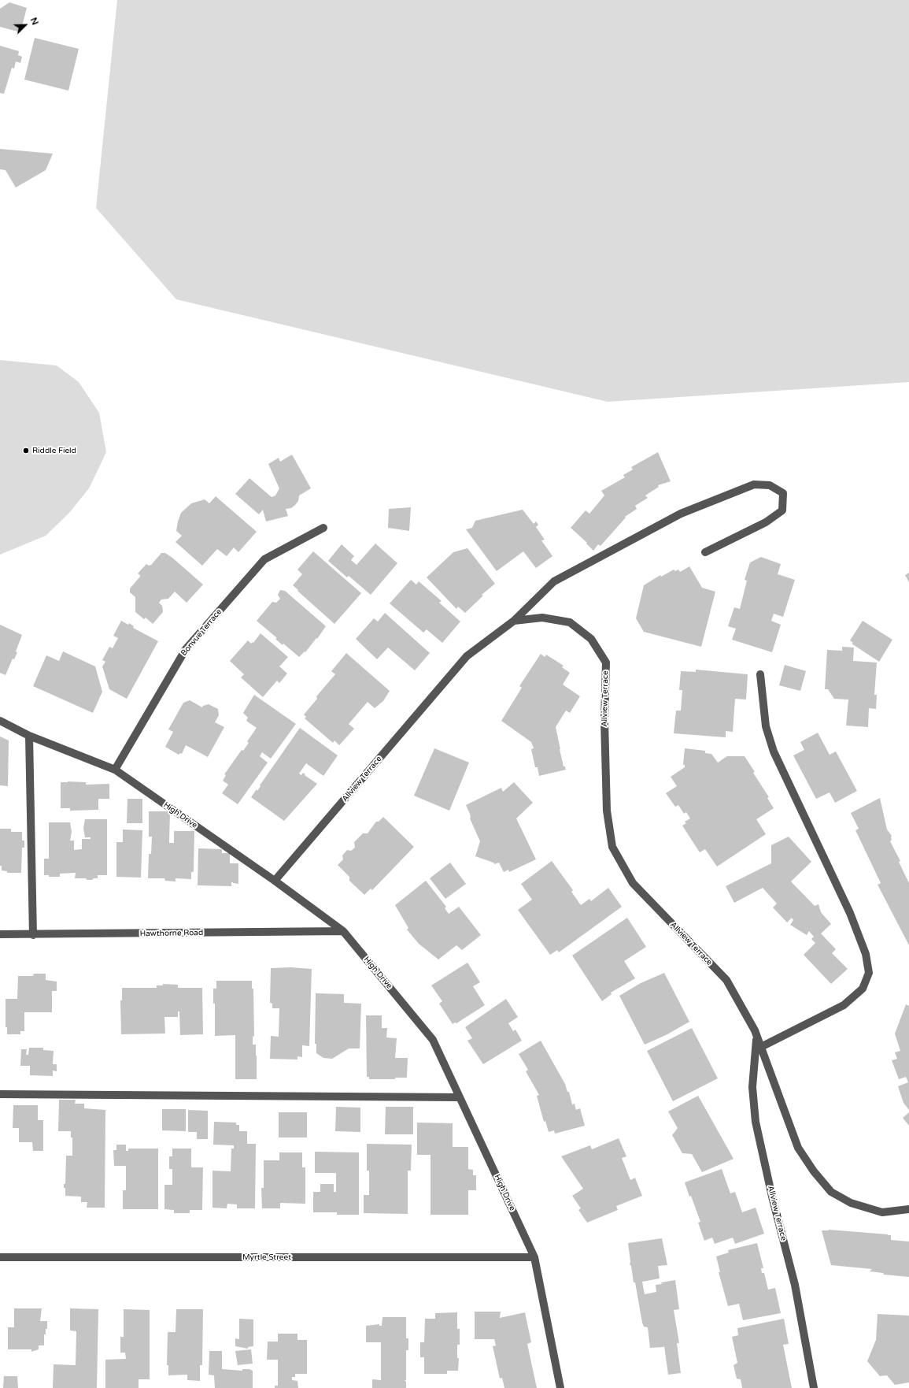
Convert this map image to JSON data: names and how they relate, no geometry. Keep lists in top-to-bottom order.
{
  "streets": {
    "street": [
      "Bonvue Terrace",
      "Allview Terrace",
      "High Drive",
      "Hawthorne Road",
      "Myrtle Street"
    ]
  },
  "crossings": [
    ["Bonvue Terrace", "High Drive"],
    ["Allview Terrace", "High Drive"],
    ["High Drive", "Hawthorne Road"],
    ["High Drive", "Myrtle Street"]
  ],
  "places": ["Riddle Field"],
  "north": "top right"
}
